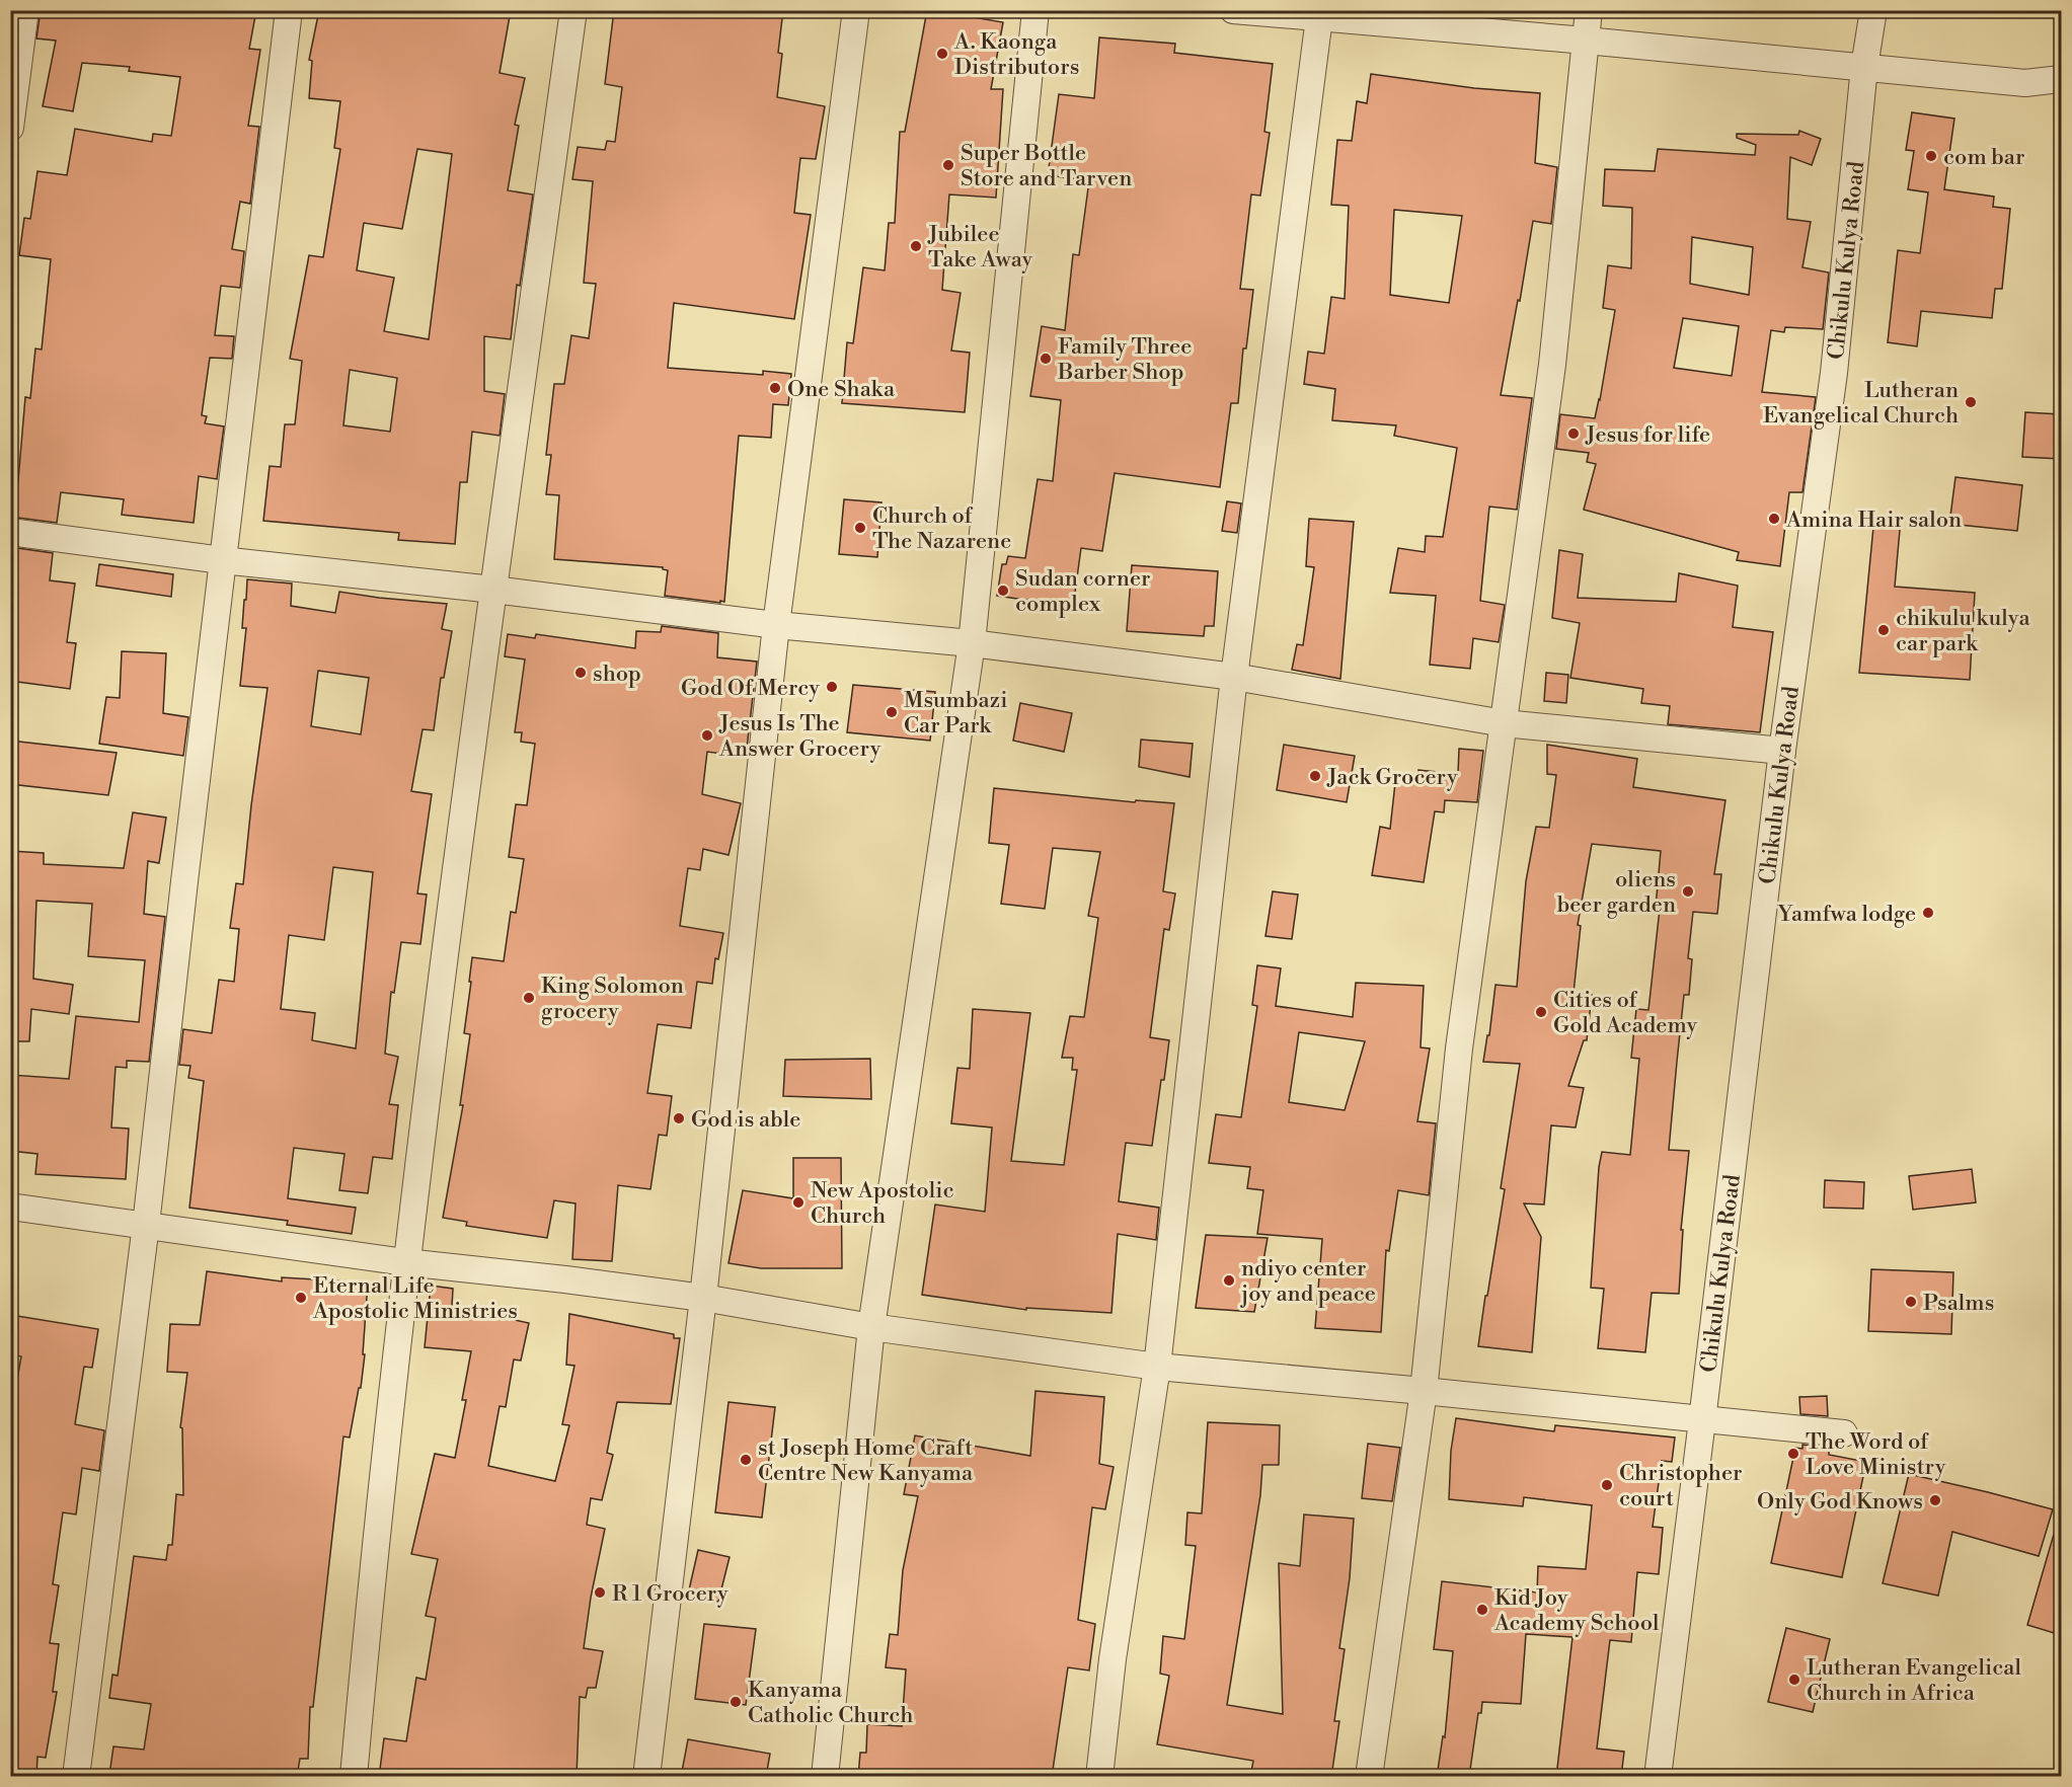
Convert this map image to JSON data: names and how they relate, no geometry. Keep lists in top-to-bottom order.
{
  "streets": {
    "street": ["Chikulu Kulya Road"]
  },
  "places": [
    "A. Kaonga Distributors",
    "com bar",
    "Super Bottle Store and Tarven",
    "Jubilee Take Away",
    "Family Three Barber Shop",
    "One Shaka",
    "Lutheran Evangelical Church",
    "Jesus for life",
    "Amina Hair salon",
    "Church of The Nazarene",
    "Sudan corner complex",
    "chikulu kulya car park",
    "shop",
    "God Of Mercy",
    "Msumbazi Car Park",
    "Jesus Is The Answer Grocery",
    "Jack Grocery",
    "oliens beer garden",
    "Yamfwa lodge",
    "King Solomon grocery",
    "Cities of Gold Academy",
    "God is able",
    "New Apostolic Church",
    "ndiyo center joy and peace",
    "Eternal Life Apostolic Ministries",
    "Psalms",
    "The Word of Love Ministry",
    "st Joseph Home Craft Centre New Kanyama",
    "Christopher court",
    "Only God Knows",
    "R 1 Grocery",
    "Kid Joy Academy School",
    "Lutheran Evangelical Church in Africa",
    "Kanyama Catholic Church"
  ]
}
